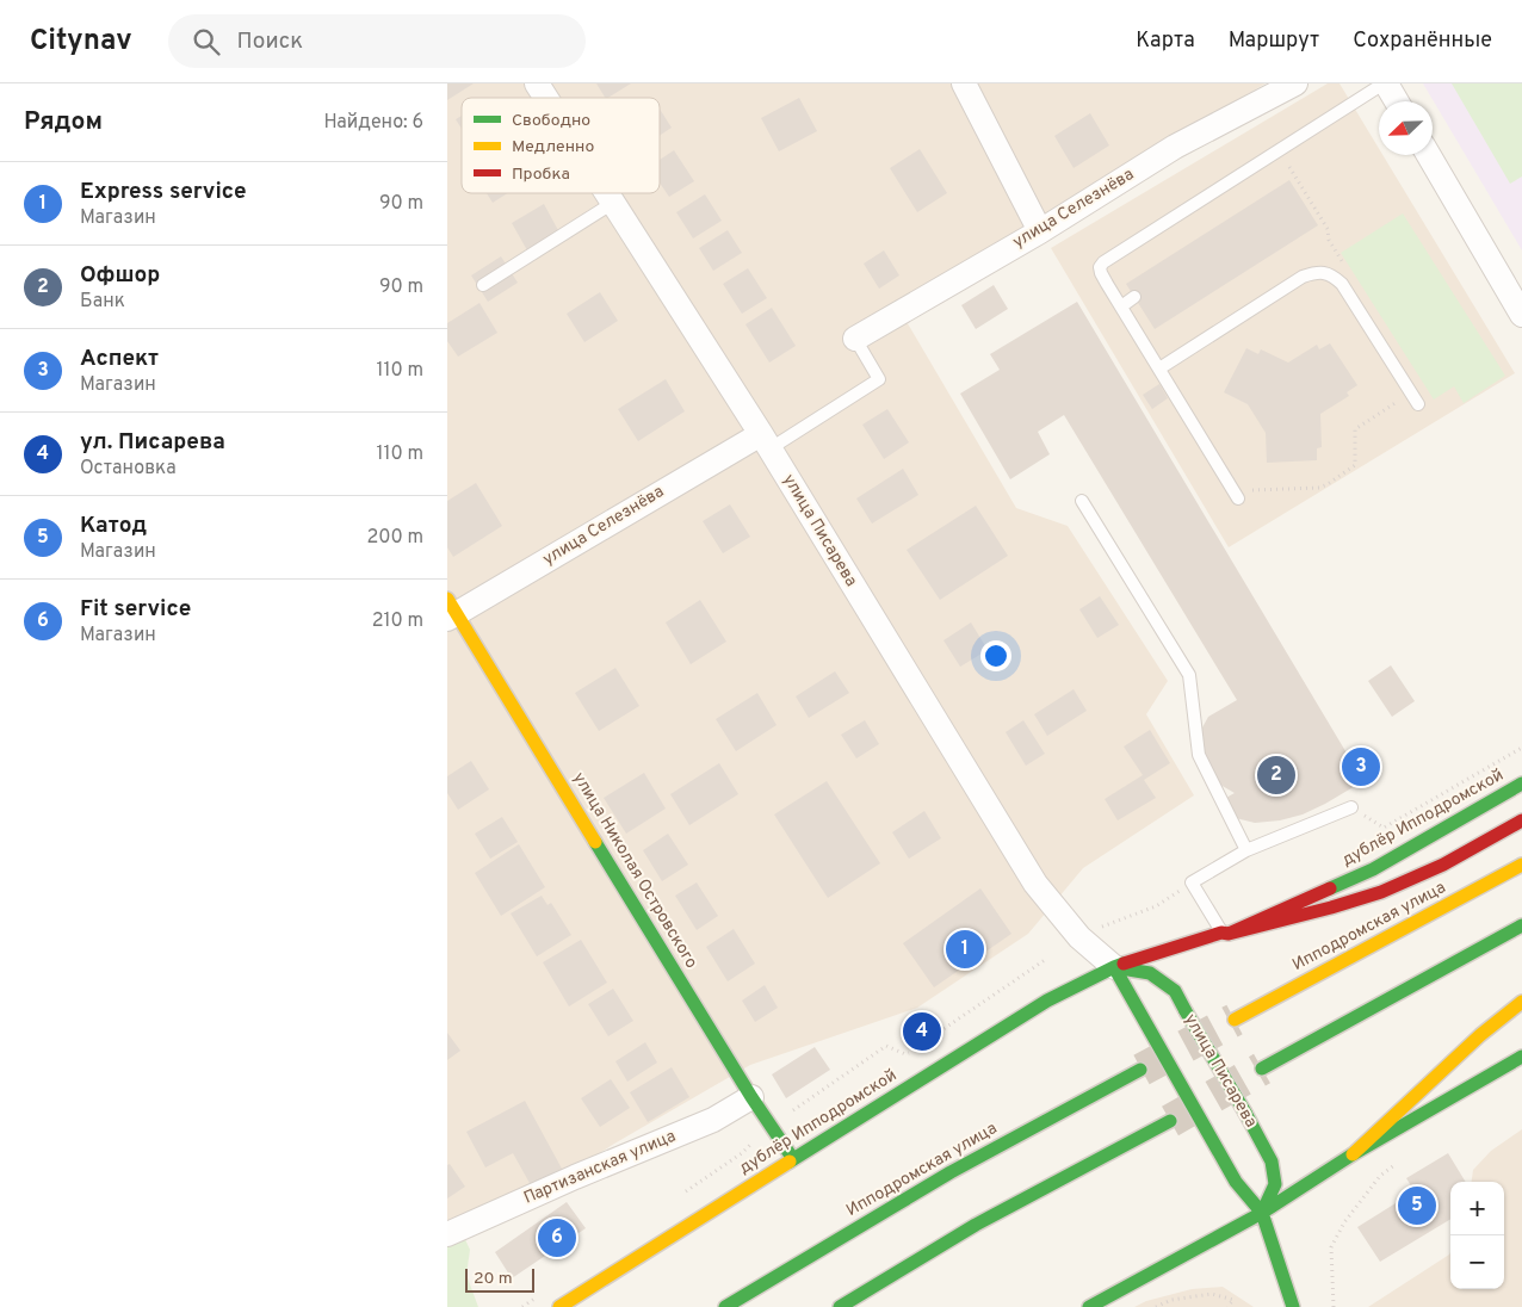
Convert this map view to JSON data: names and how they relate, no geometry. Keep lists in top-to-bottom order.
{
  "streets": {
    "main road": [
      "улица Писарева",
      "дублёр Ипподромской",
      "улица Николая Островского",
      "Ипподромская улица"
    ],
    "street": ["улица Селезнёва", "Партизанская улица"]
  },
  "crossings": [
    ["улица Селезнёва", "улица Писарева"],
    ["улица Селезнёва", "улица Николая Островского"],
    ["улица Писарева", "дублёр Ипподромской"],
    ["дублёр Ипподромской", "улица Николая Островского"],
    ["улица Николая Островского", "Партизанская улица"]
  ],
  "legend": ["Свободно", "Медленно", "Пробка"],
  "scale_bar": "20 m",
  "north": "bottom left",
  "page": {
    "header": "Citynav",
    "search": "Поиск",
    "nav": ["Карта", "Маршрут", "Сохранённые"],
    "heading": ["Рядом", "Найдено: 6"],
    "list": [
      {
        "mark": "1",
        "name": "Express service",
        "note": "Магазин",
        "value": "90 m"
      },
      {
        "mark": "2",
        "name": "Офшор",
        "note": "Банк",
        "value": "90 m"
      },
      {
        "mark": "3",
        "name": "Аспект",
        "note": "Магазин",
        "value": "110 m"
      },
      {
        "mark": "4",
        "name": "ул. Писарева",
        "note": "Остановка",
        "value": "110 m"
      },
      {
        "mark": "5",
        "name": "Катод",
        "note": "Магазин",
        "value": "200 m"
      },
      {
        "mark": "6",
        "name": "Fit service",
        "note": "Магазин",
        "value": "210 m"
      }
    ],
    "pins": [
      "3",
      "2",
      "1",
      "4",
      "5",
      "6"
    ],
    "map_buttons": ["+", "−"],
    "scale": "20 m"
  }
}
